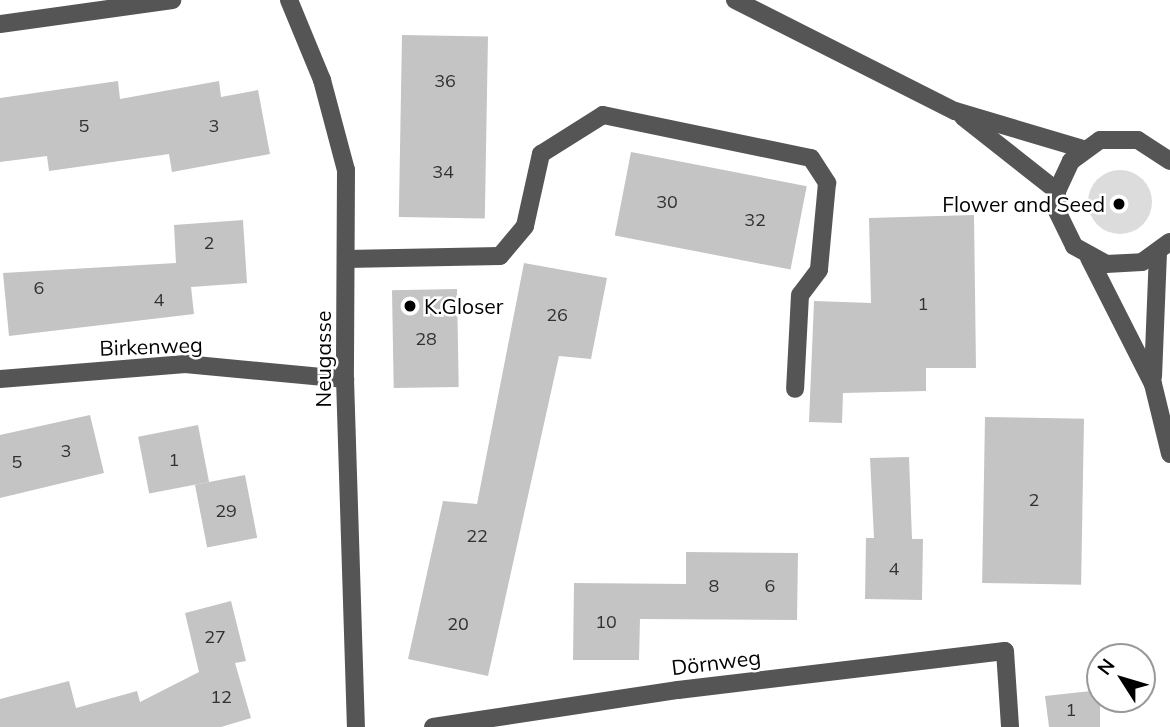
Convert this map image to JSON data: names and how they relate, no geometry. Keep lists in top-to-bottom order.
{
  "streets": {
    "street": ["Birkenweg", "Neugasse", "Dörnweg"]
  },
  "crossings": [
    ["Birkenweg", "Neugasse"]
  ],
  "places": ["Flower and Seed", "K.Gloser"],
  "house_numbers": [
    "36",
    "5",
    "3",
    "34",
    "30",
    "32",
    "2",
    "6",
    "4",
    "1",
    "26",
    "28",
    "3",
    "1",
    "5",
    "2",
    "29",
    "22",
    "4",
    "8",
    "6",
    "10",
    "20",
    "27",
    "12",
    "1"
  ],
  "north": "top left"
}
